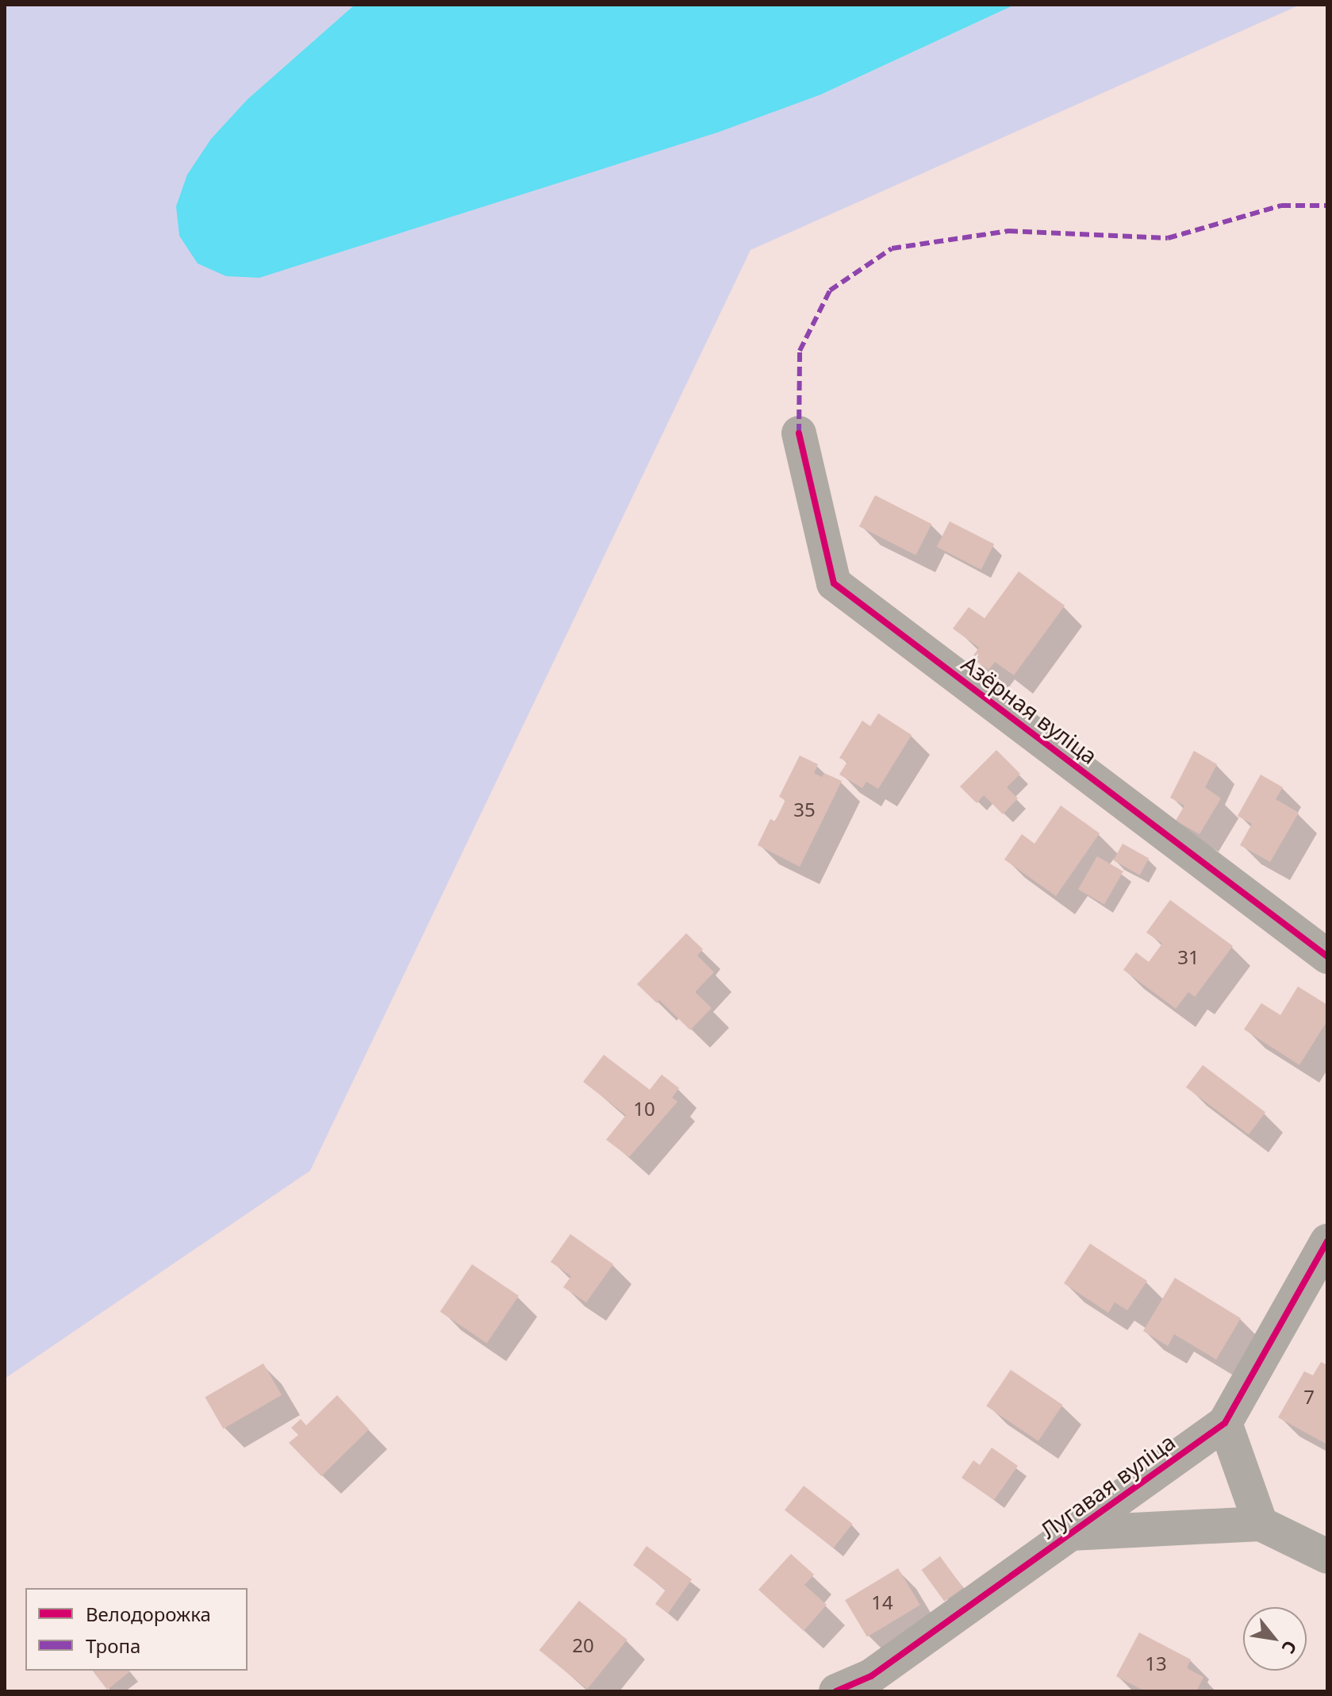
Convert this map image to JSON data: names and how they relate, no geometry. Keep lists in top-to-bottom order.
{
  "streets": {
    "street": ["Азёрная вуліца", "Лугавая вуліца"]
  },
  "house_numbers": [
    "35",
    "31",
    "10",
    "7",
    "14",
    "20",
    "13"
  ],
  "legend": ["Велодорожка", "Тропа"],
  "north": "bottom right"
}
